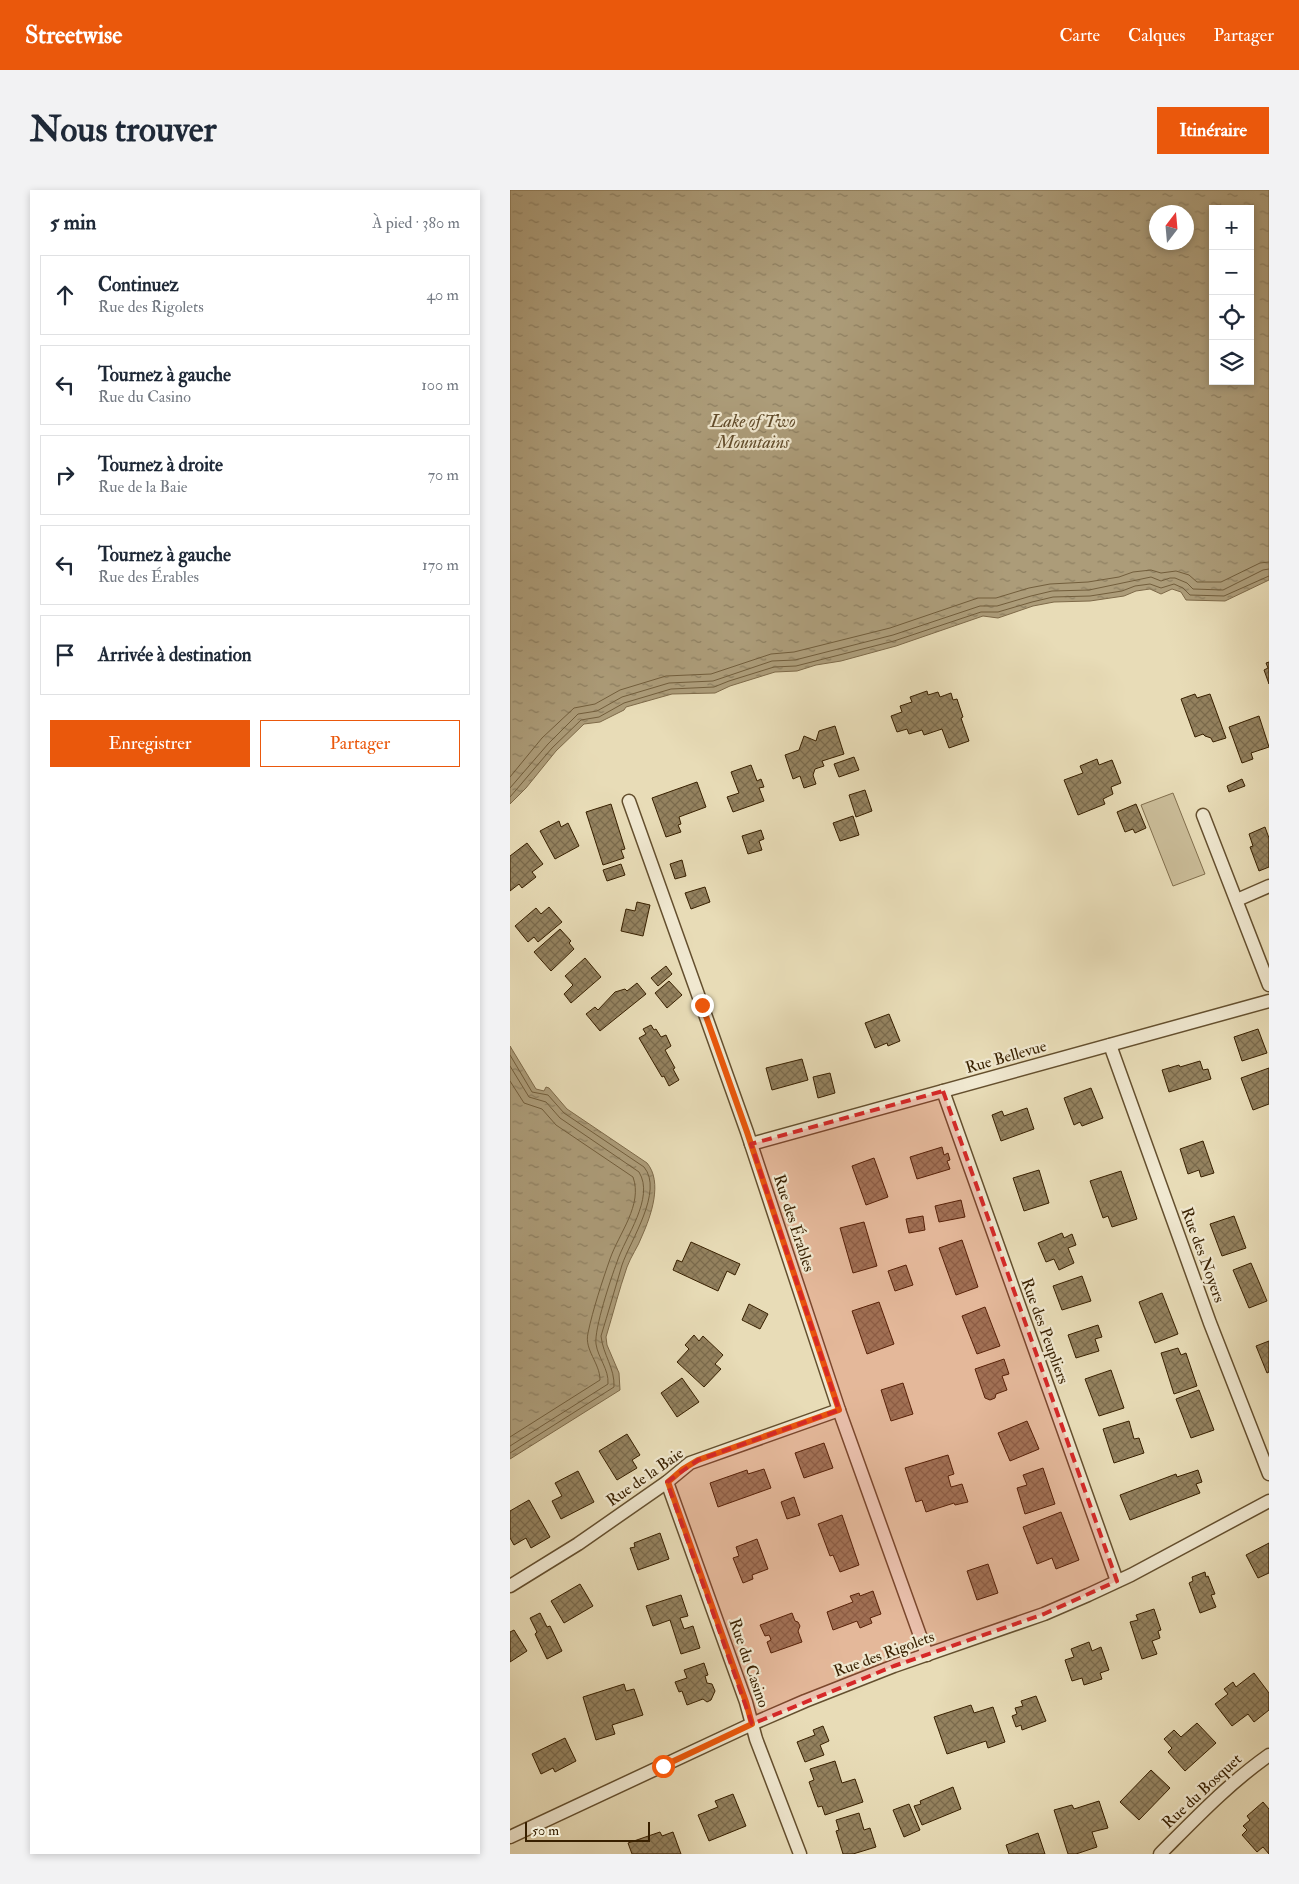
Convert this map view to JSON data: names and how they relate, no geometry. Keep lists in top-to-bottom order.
{
  "streets": {
    "street": [
      "Rue Bellevue",
      "Rue des Érables",
      "Rue des Noyers",
      "Rue des Peupliers",
      "Rue de la Baie",
      "Rue des Rigolets",
      "Rue du Casino",
      "Rue du Bosquet"
    ]
  },
  "crossings": [
    ["Rue Bellevue", "Rue des Érables"],
    ["Rue Bellevue", "Rue des Noyers"],
    ["Rue Bellevue", "Rue des Peupliers"],
    ["Rue des Érables", "Rue de la Baie"],
    ["Rue des Érables", "Rue des Rigolets"],
    ["Rue des Peupliers", "Rue des Rigolets"],
    ["Rue de la Baie", "Rue du Casino"],
    ["Rue des Rigolets", "Rue du Casino"]
  ],
  "water": ["Lake of Two Mountains"],
  "scale_bar": "50 m",
  "north": "top",
  "page": {
    "header": "Streetwise",
    "nav": ["Carte", "Calques", "Partager"],
    "buttons": [
      "Itinéraire",
      ["Enregistrer", "Partager"]
    ],
    "title": "Nous trouver",
    "heading": ["5 min", "À pied · 380 m"],
    "map_buttons": ["+", "−"],
    "list": [
      ["Continuez", "Rue des Rigolets", "40 m"],
      ["Tournez à gauche", "Rue du Casino", "100 m"],
      ["Tournez à droite", "Rue de la Baie", "70 m"],
      ["Tournez à gauche", "Rue des Érables", "170 m"],
      "Arrivée à destination"
    ],
    "scale": "50 m"
  }
}
